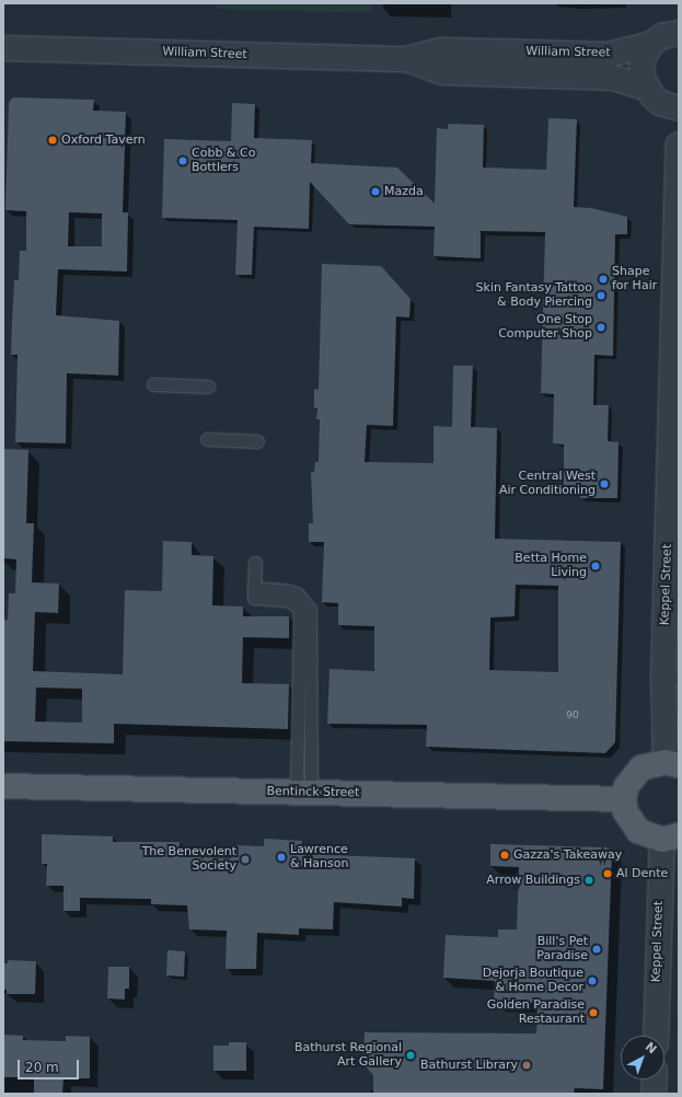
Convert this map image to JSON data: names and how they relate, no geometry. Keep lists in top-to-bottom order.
{
  "streets": {
    "main road": ["Bentinck Street"],
    "street": ["William Street", "Keppel Street"]
  },
  "places": [
    "Oxford Tavern",
    "Cobb & Co Bottlers",
    "Mazda",
    "Shape for Hair",
    "Skin Fantasy Tattoo & Body Piercing",
    "One Stop Computer Shop",
    "Central West Air Conditioning",
    "Betta Home Living",
    "Gazza's Takeaway",
    "Lawrence & Hanson",
    "The Benevolent Society",
    "Al Dente",
    "Arrow Buildings",
    "Bill's Pet Paradise",
    "Dejorja Boutique & Home Decor",
    "Golden Paradise Restaurant",
    "Bathurst Regional Art Gallery",
    "Bathurst Library"
  ],
  "house_numbers": ["90"],
  "scale_bar": "20 m",
  "north": "top right"
}
